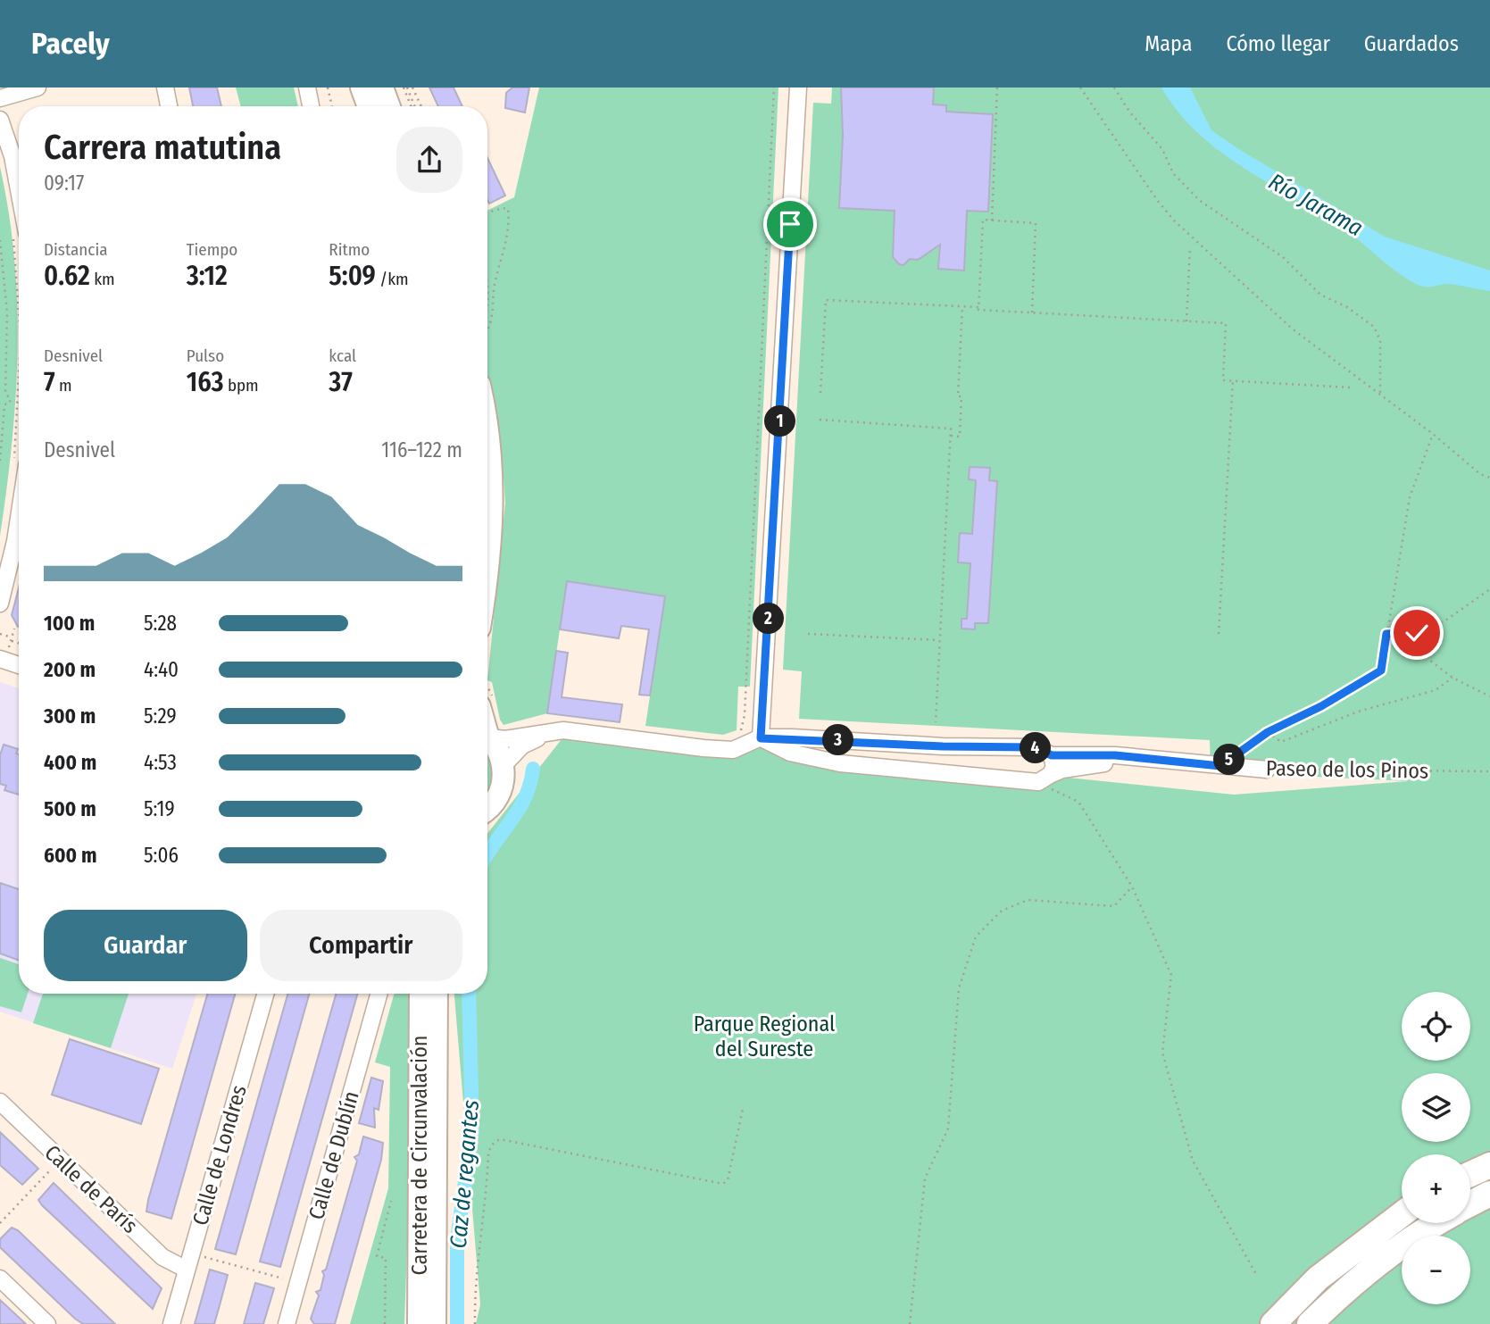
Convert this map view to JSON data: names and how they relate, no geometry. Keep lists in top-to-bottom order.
{
  "streets": {
    "main road": ["Carretera de Circunvalación"],
    "street": [
      "Paseo de los Pinos",
      "Calle de Londres",
      "Calle de Dublín",
      "Calle de París"
    ]
  },
  "crossings": [
    ["Calle de Londres", "Calle de París"]
  ],
  "water": ["Río Jarama", "Caz de regantes"],
  "parks": ["Parque Regional del Sureste"],
  "page": {
    "header": "Pacely",
    "nav": ["Mapa", "Cómo llegar", "Guardados"],
    "heading": ["Carrera matutina", "09:17"],
    "stats": [
      ["Distancia", "0.62 km"],
      ["Tiempo", "3:12"],
      ["Ritmo", "5:09 /km"],
      ["Desnivel", "7 m"],
      ["Pulso", "163 bpm"],
      ["kcal", "37"]
    ],
    "pins": [
      "1",
      "2",
      "3",
      "4",
      "5"
    ],
    "chart": ["Desnivel", "116–122 m"],
    "list": [
      {
        "name": "100 m",
        "note": "5:28"
      },
      {
        "name": "200 m",
        "note": "4:40"
      },
      {
        "name": "300 m",
        "note": "5:29"
      },
      {
        "name": "400 m",
        "note": "4:53"
      },
      {
        "name": "500 m",
        "note": "5:19"
      },
      {
        "name": "600 m",
        "note": "5:06"
      }
    ],
    "buttons": ["Guardar", "Compartir"],
    "map_buttons": ["+", "−"]
  }
}
